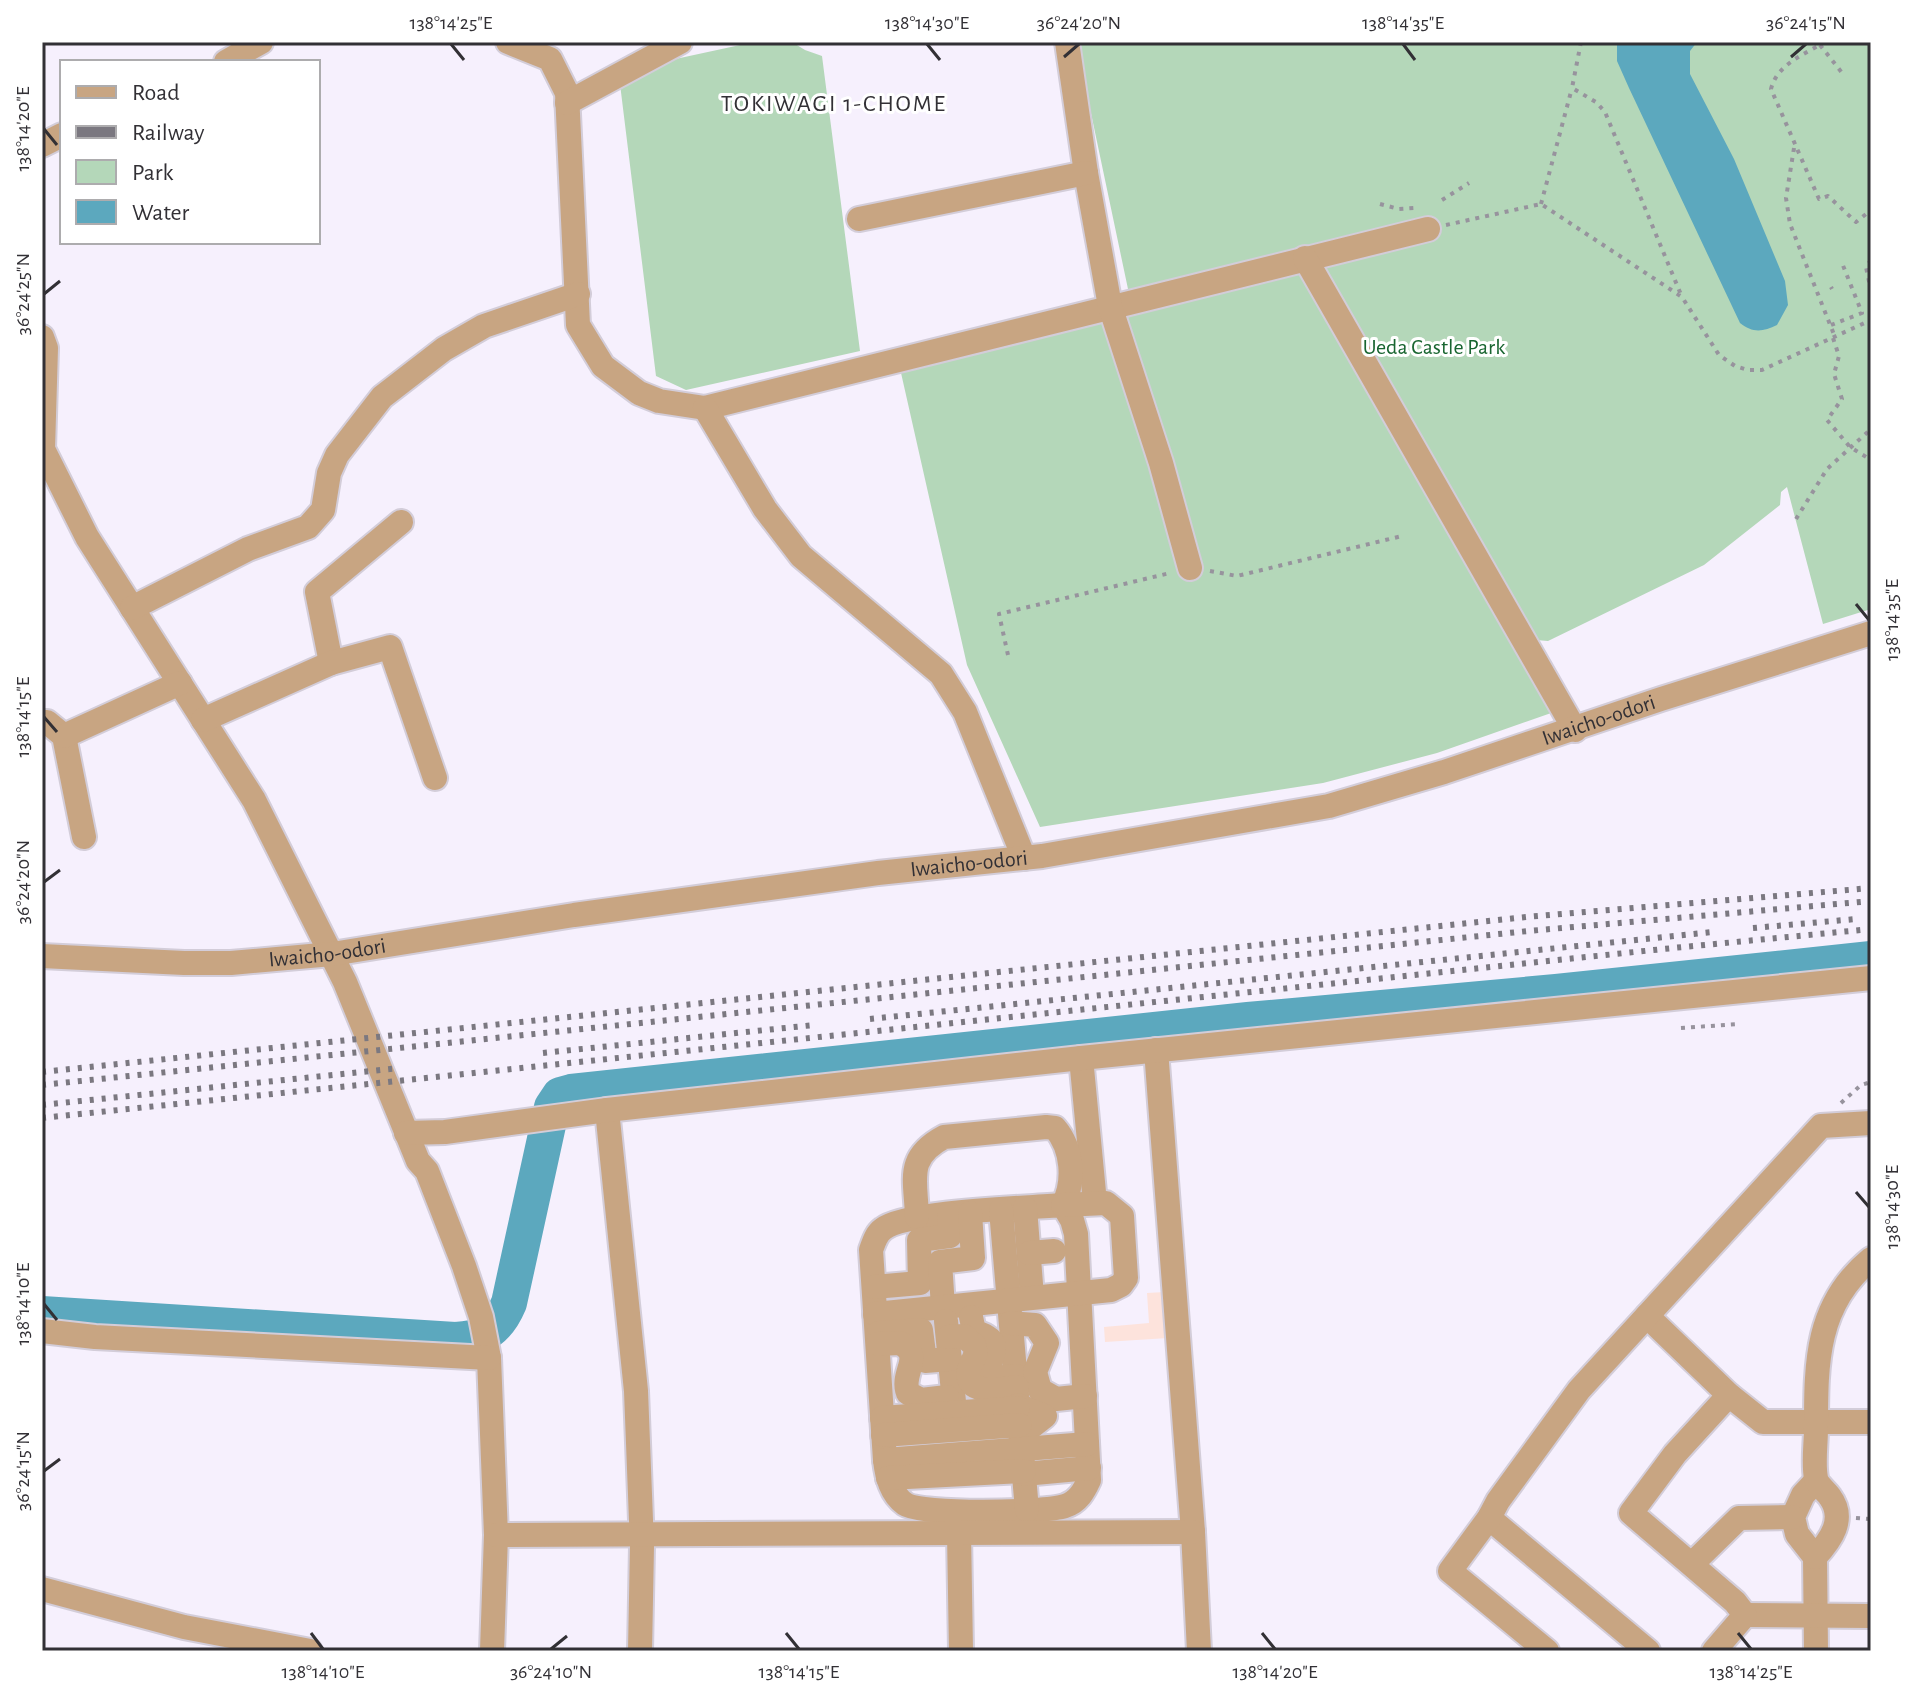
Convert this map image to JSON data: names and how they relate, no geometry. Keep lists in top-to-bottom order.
{
  "streets": {
    "street": ["Iwaicho-odori"]
  },
  "districts": ["TOKIWAGI 1-CHOME"],
  "parks": ["Ueda Castle Park"],
  "legend": [
    "Road",
    "Railway",
    "Park",
    "Water"
  ],
  "coordinates": [
    "138°14'25\"E",
    "138°14'30\"E",
    "36°24'20\"N",
    "138°14'35\"E",
    "36°24'15\"N",
    "138°14'20\"E",
    "36°24'25\"N",
    "138°14'15\"E",
    "138°14'10\"E",
    "36°24'10\"N"
  ]
}
